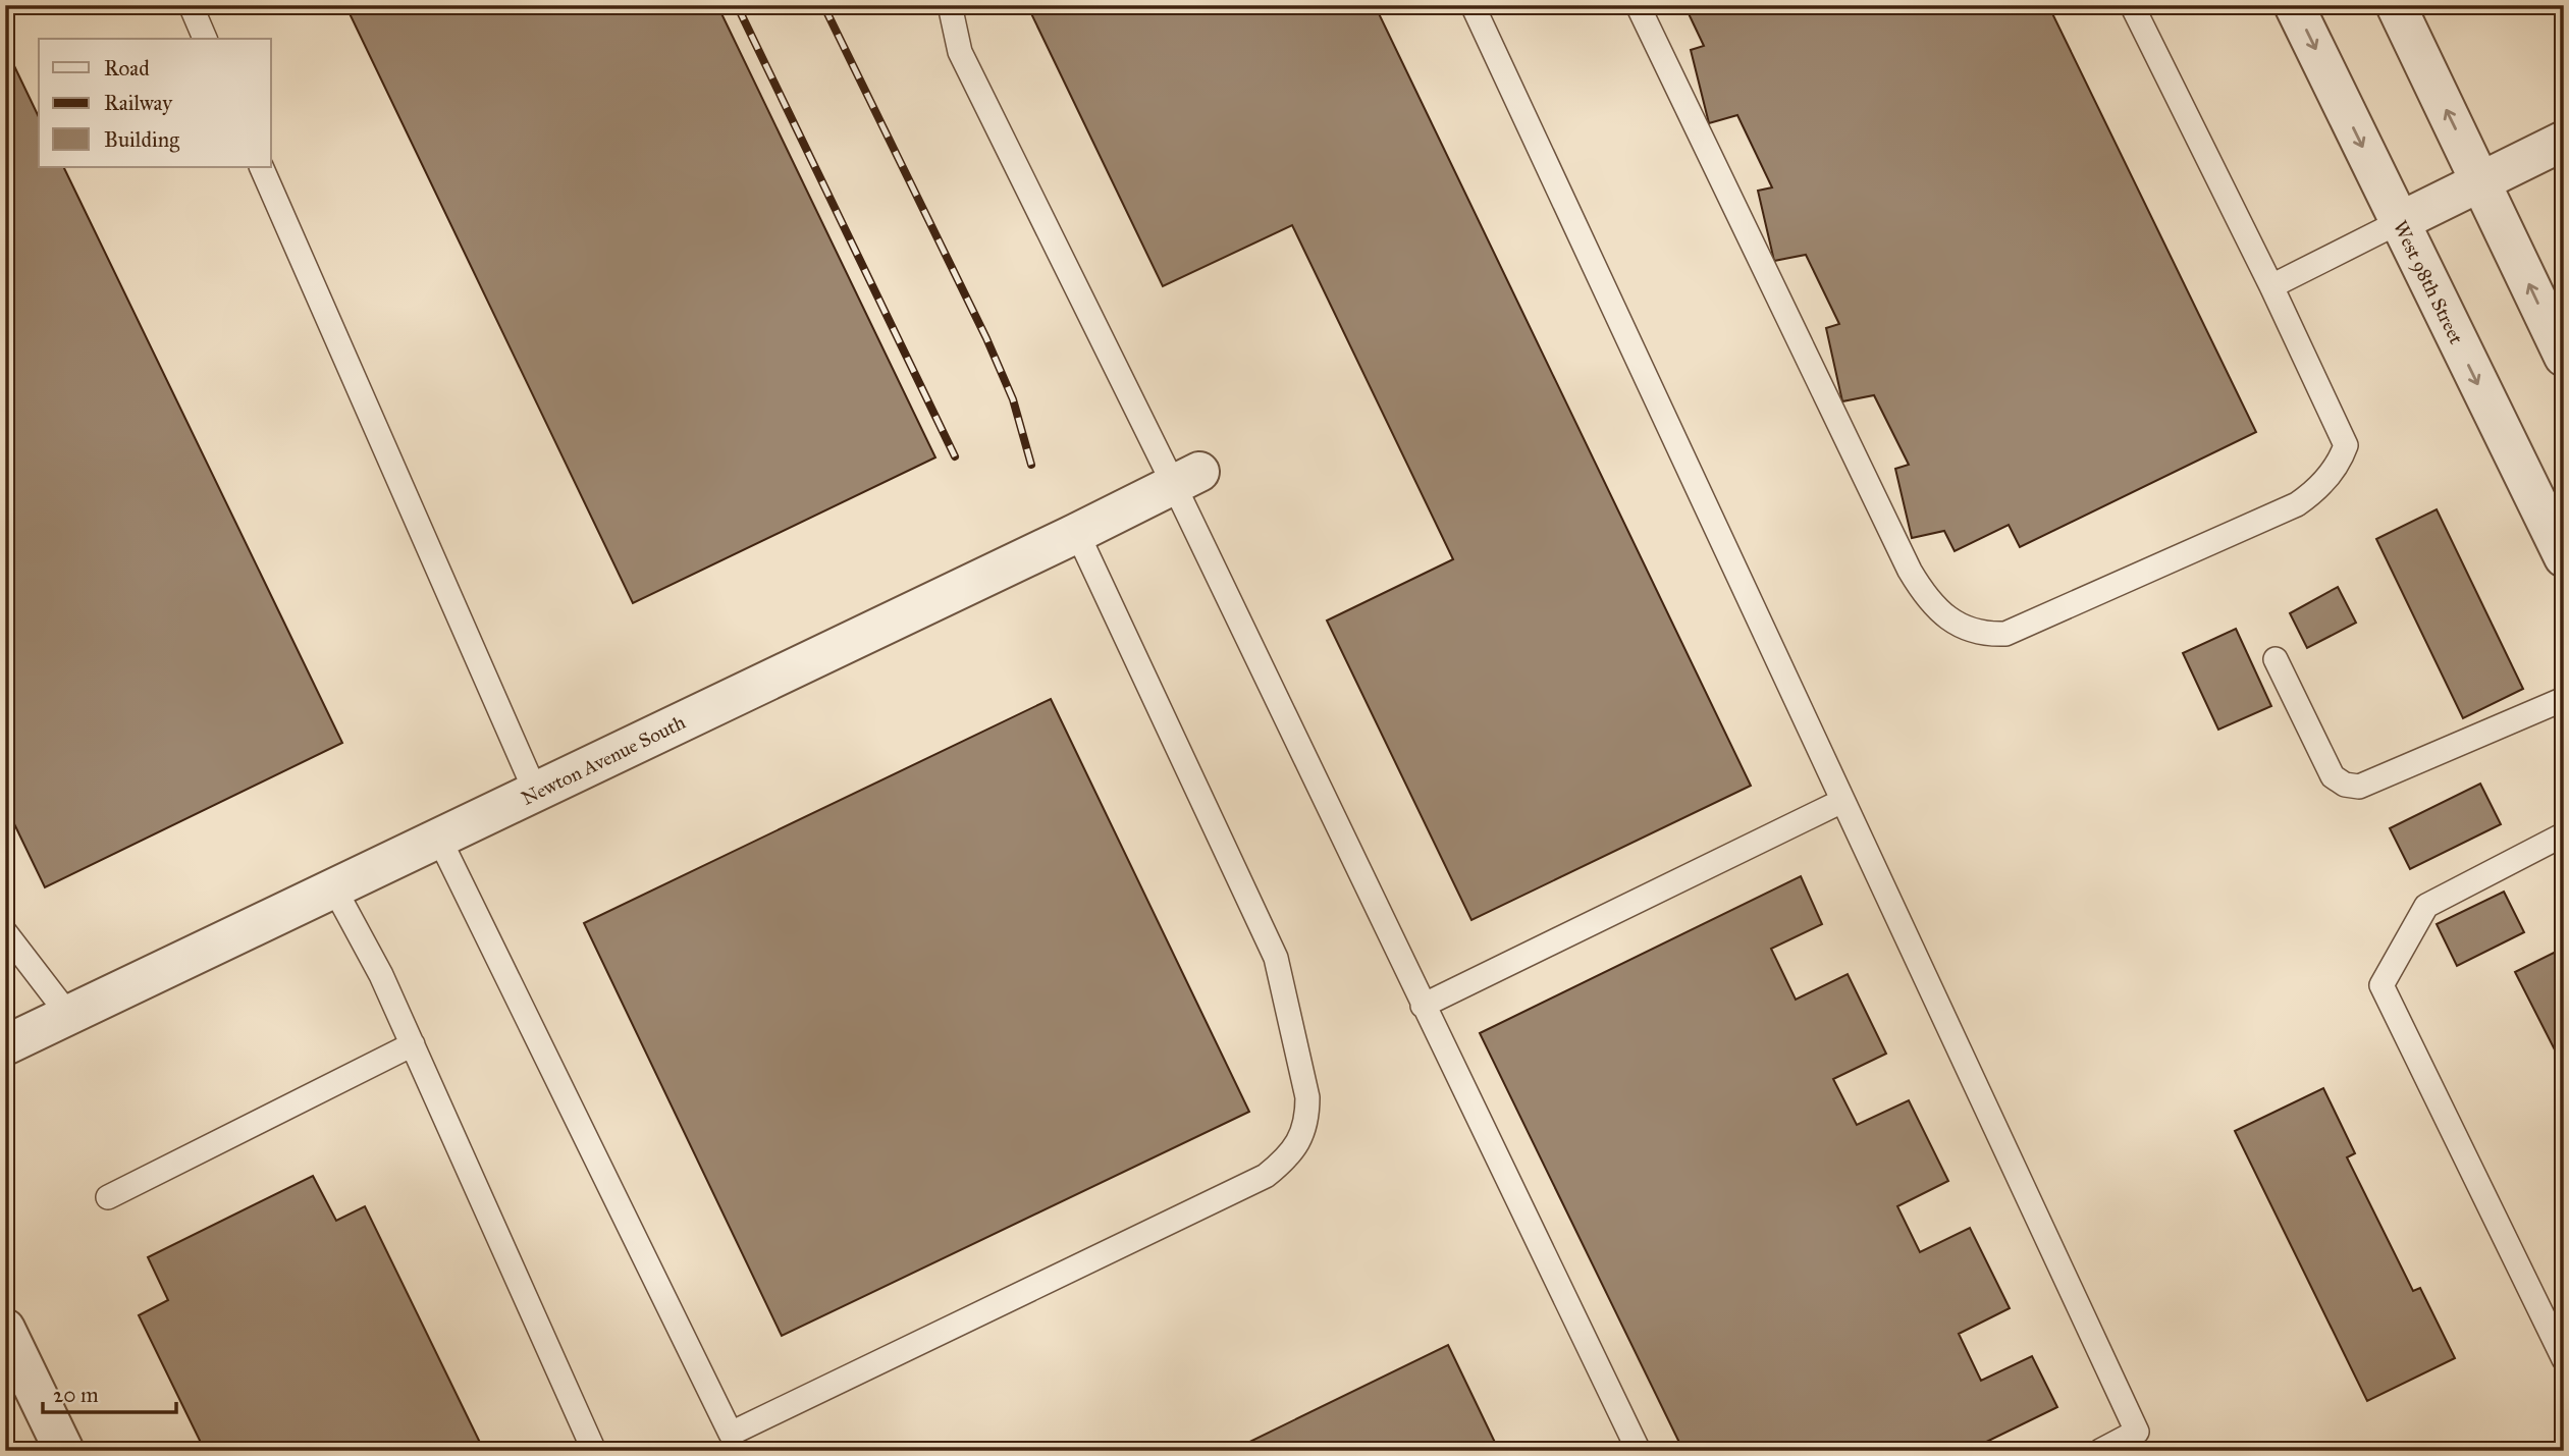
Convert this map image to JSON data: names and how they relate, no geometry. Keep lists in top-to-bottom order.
{
  "streets": {
    "street": ["West 98th Street", "Newton Avenue South"]
  },
  "legend": ["Road", "Railway", "Building"],
  "scale_bar": "20 m"
}
